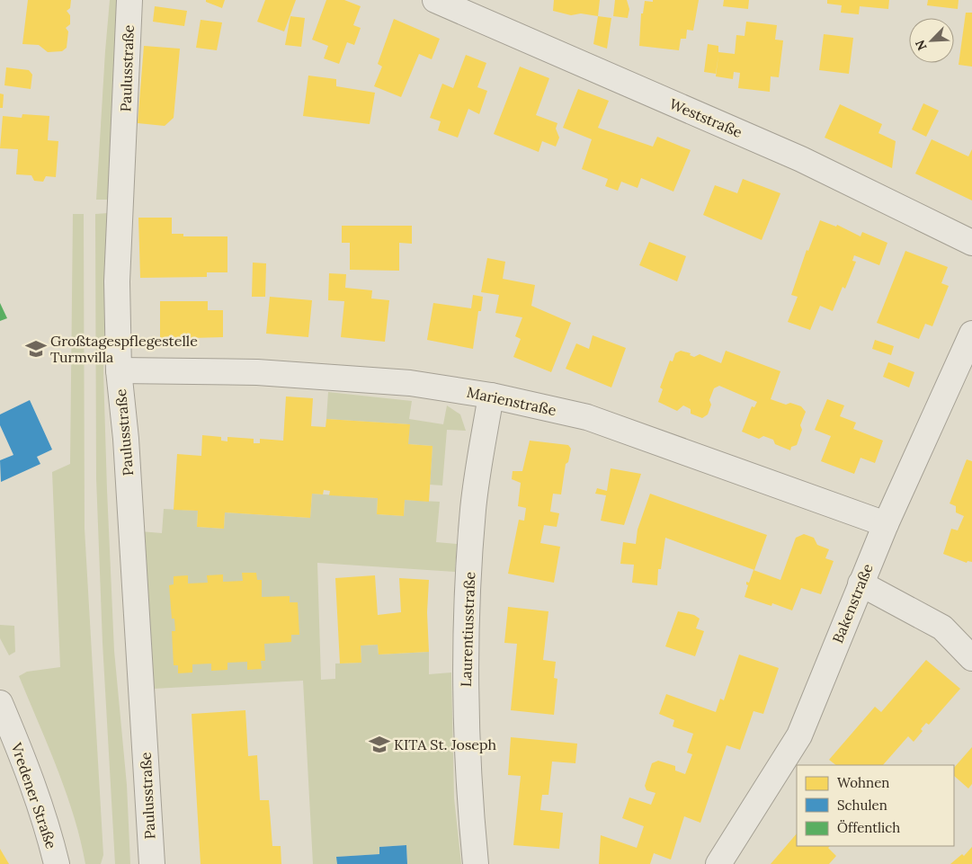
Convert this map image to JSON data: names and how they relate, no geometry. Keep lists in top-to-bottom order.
{
  "streets": {
    "street": [
      "Paulusstraße",
      "Weststraße",
      "Marienstraße",
      "Bakenstraße",
      "Laurentiusstraße",
      "Vredener Straße"
    ]
  },
  "crossings": [
    ["Paulusstraße", "Marienstraße"],
    ["Marienstraße", "Bakenstraße"],
    ["Marienstraße", "Laurentiusstraße"]
  ],
  "places": {
    "school or university": ["Großtagespflegestelle Turmvilla", "KITA St. Joseph"]
  },
  "legend": ["Wohnen", "Schulen", "Öffentlich"],
  "north": "bottom left"
}
